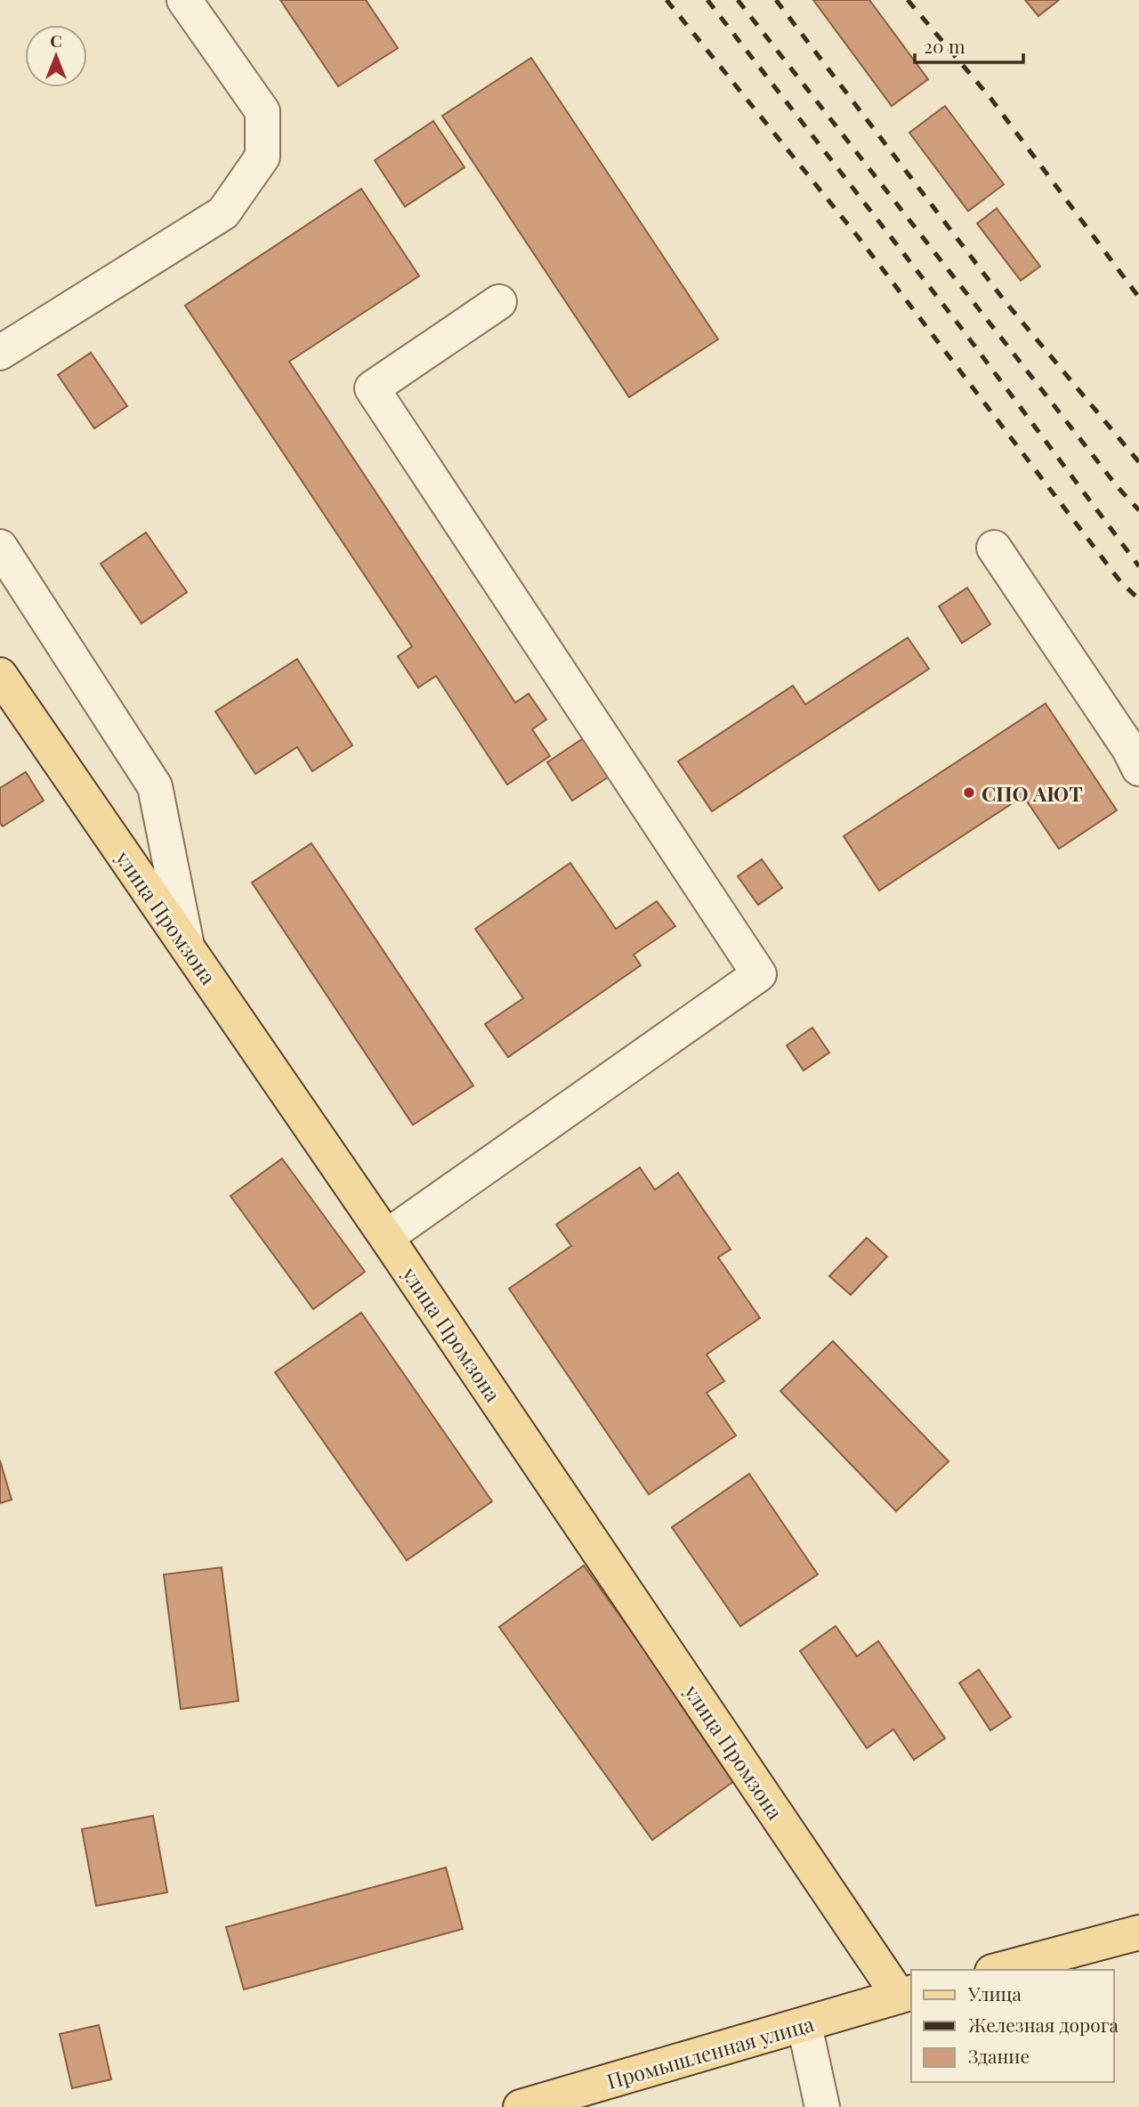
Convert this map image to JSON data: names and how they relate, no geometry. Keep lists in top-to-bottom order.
{
  "streets": {
    "main road": ["улица Промзона", "Промышленная улица"]
  },
  "crossings": [
    ["улица Промзона", "Промышленная улица"]
  ],
  "places": ["СПО АЮТ"],
  "legend": ["Улица", "Железная дорога", "Здание"],
  "scale_bar": "20 m",
  "north": "top"
}
